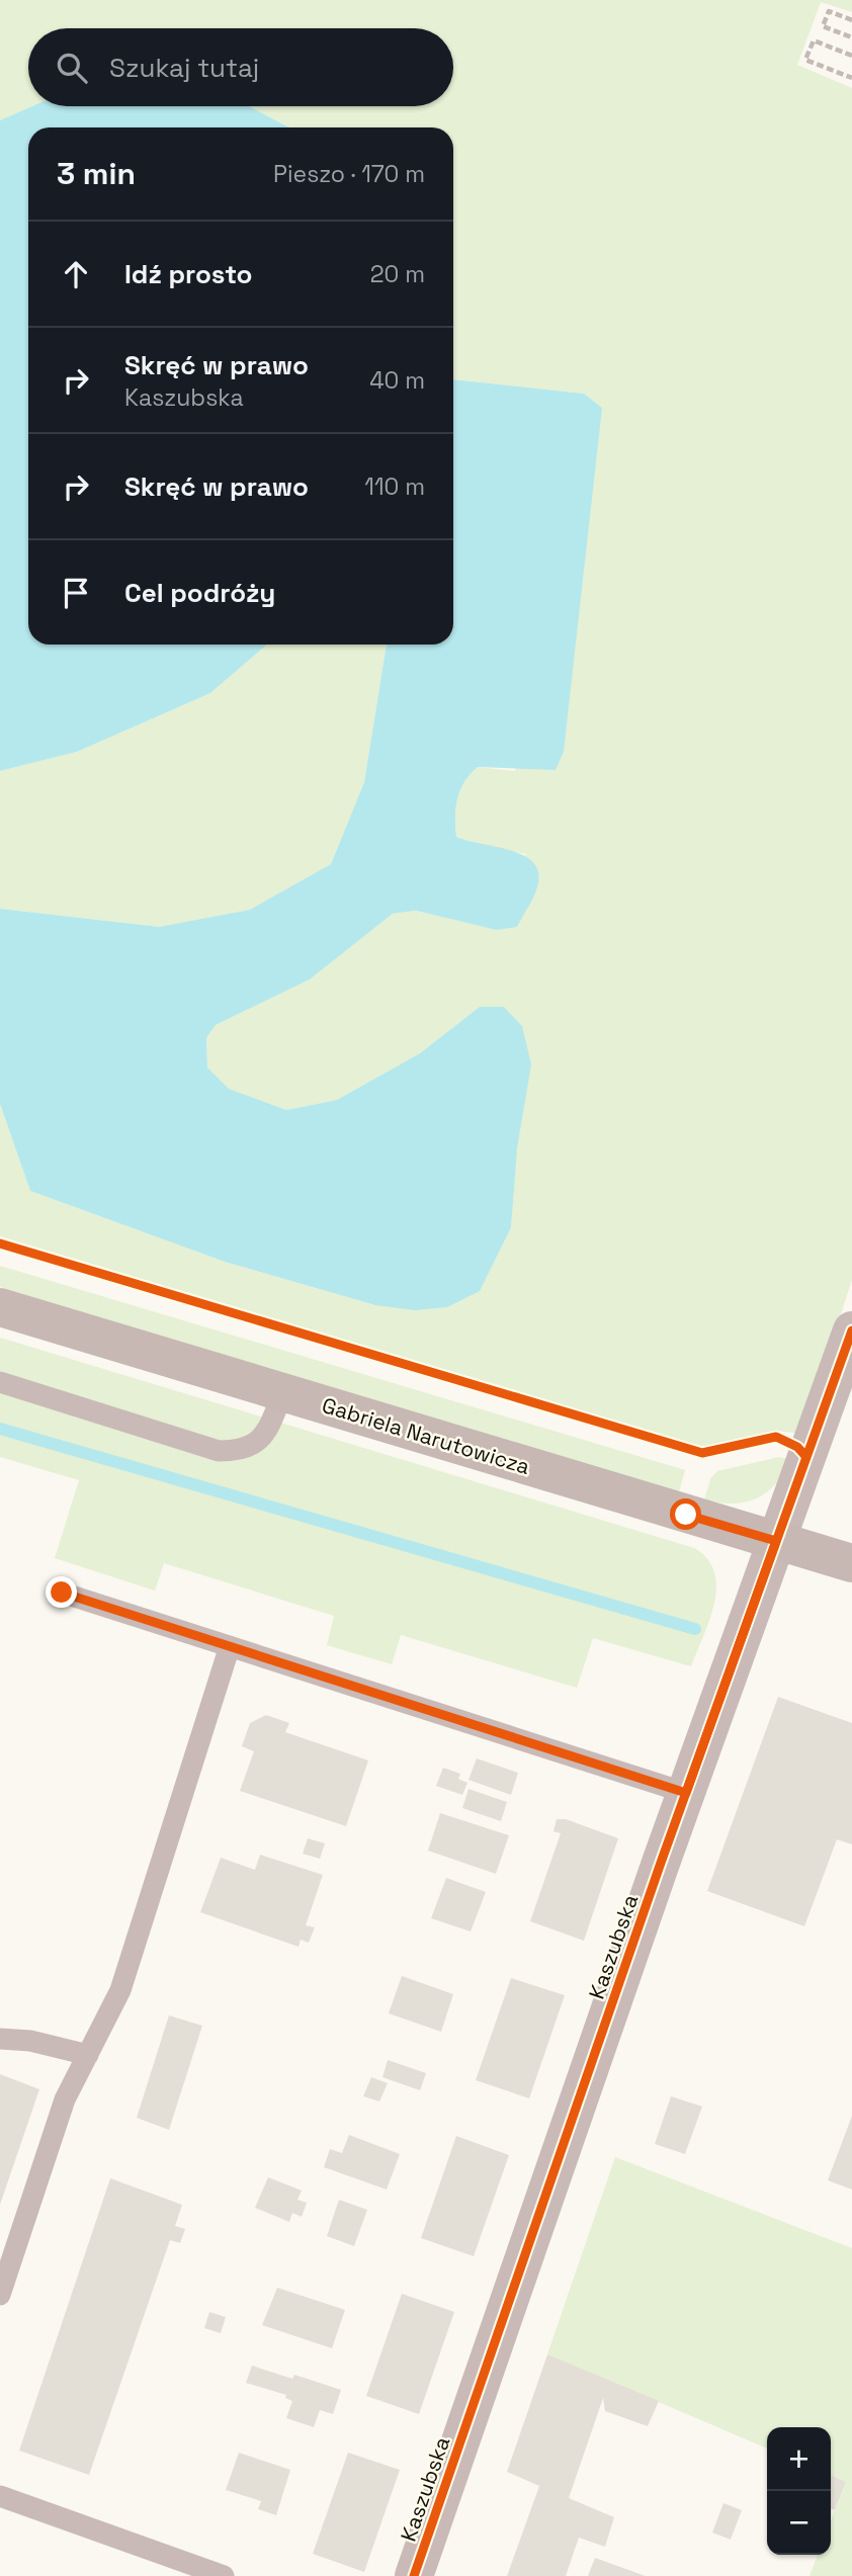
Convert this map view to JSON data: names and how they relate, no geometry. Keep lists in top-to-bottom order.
{
  "streets": {
    "main road": ["Gabriela Narutowicza"],
    "street": ["Kaszubska"]
  },
  "crossings": [
    ["Gabriela Narutowicza", "Kaszubska"]
  ],
  "page": {
    "search": "Szukaj tutaj",
    "heading": ["3 min", "Pieszo · 170 m"],
    "list": [
      ["Idź prosto", "20 m"],
      ["Skręć w prawo", "Kaszubska", "40 m"],
      ["Skręć w prawo", "110 m"],
      "Cel podróży"
    ],
    "map_buttons": ["+", "−"]
  }
}
